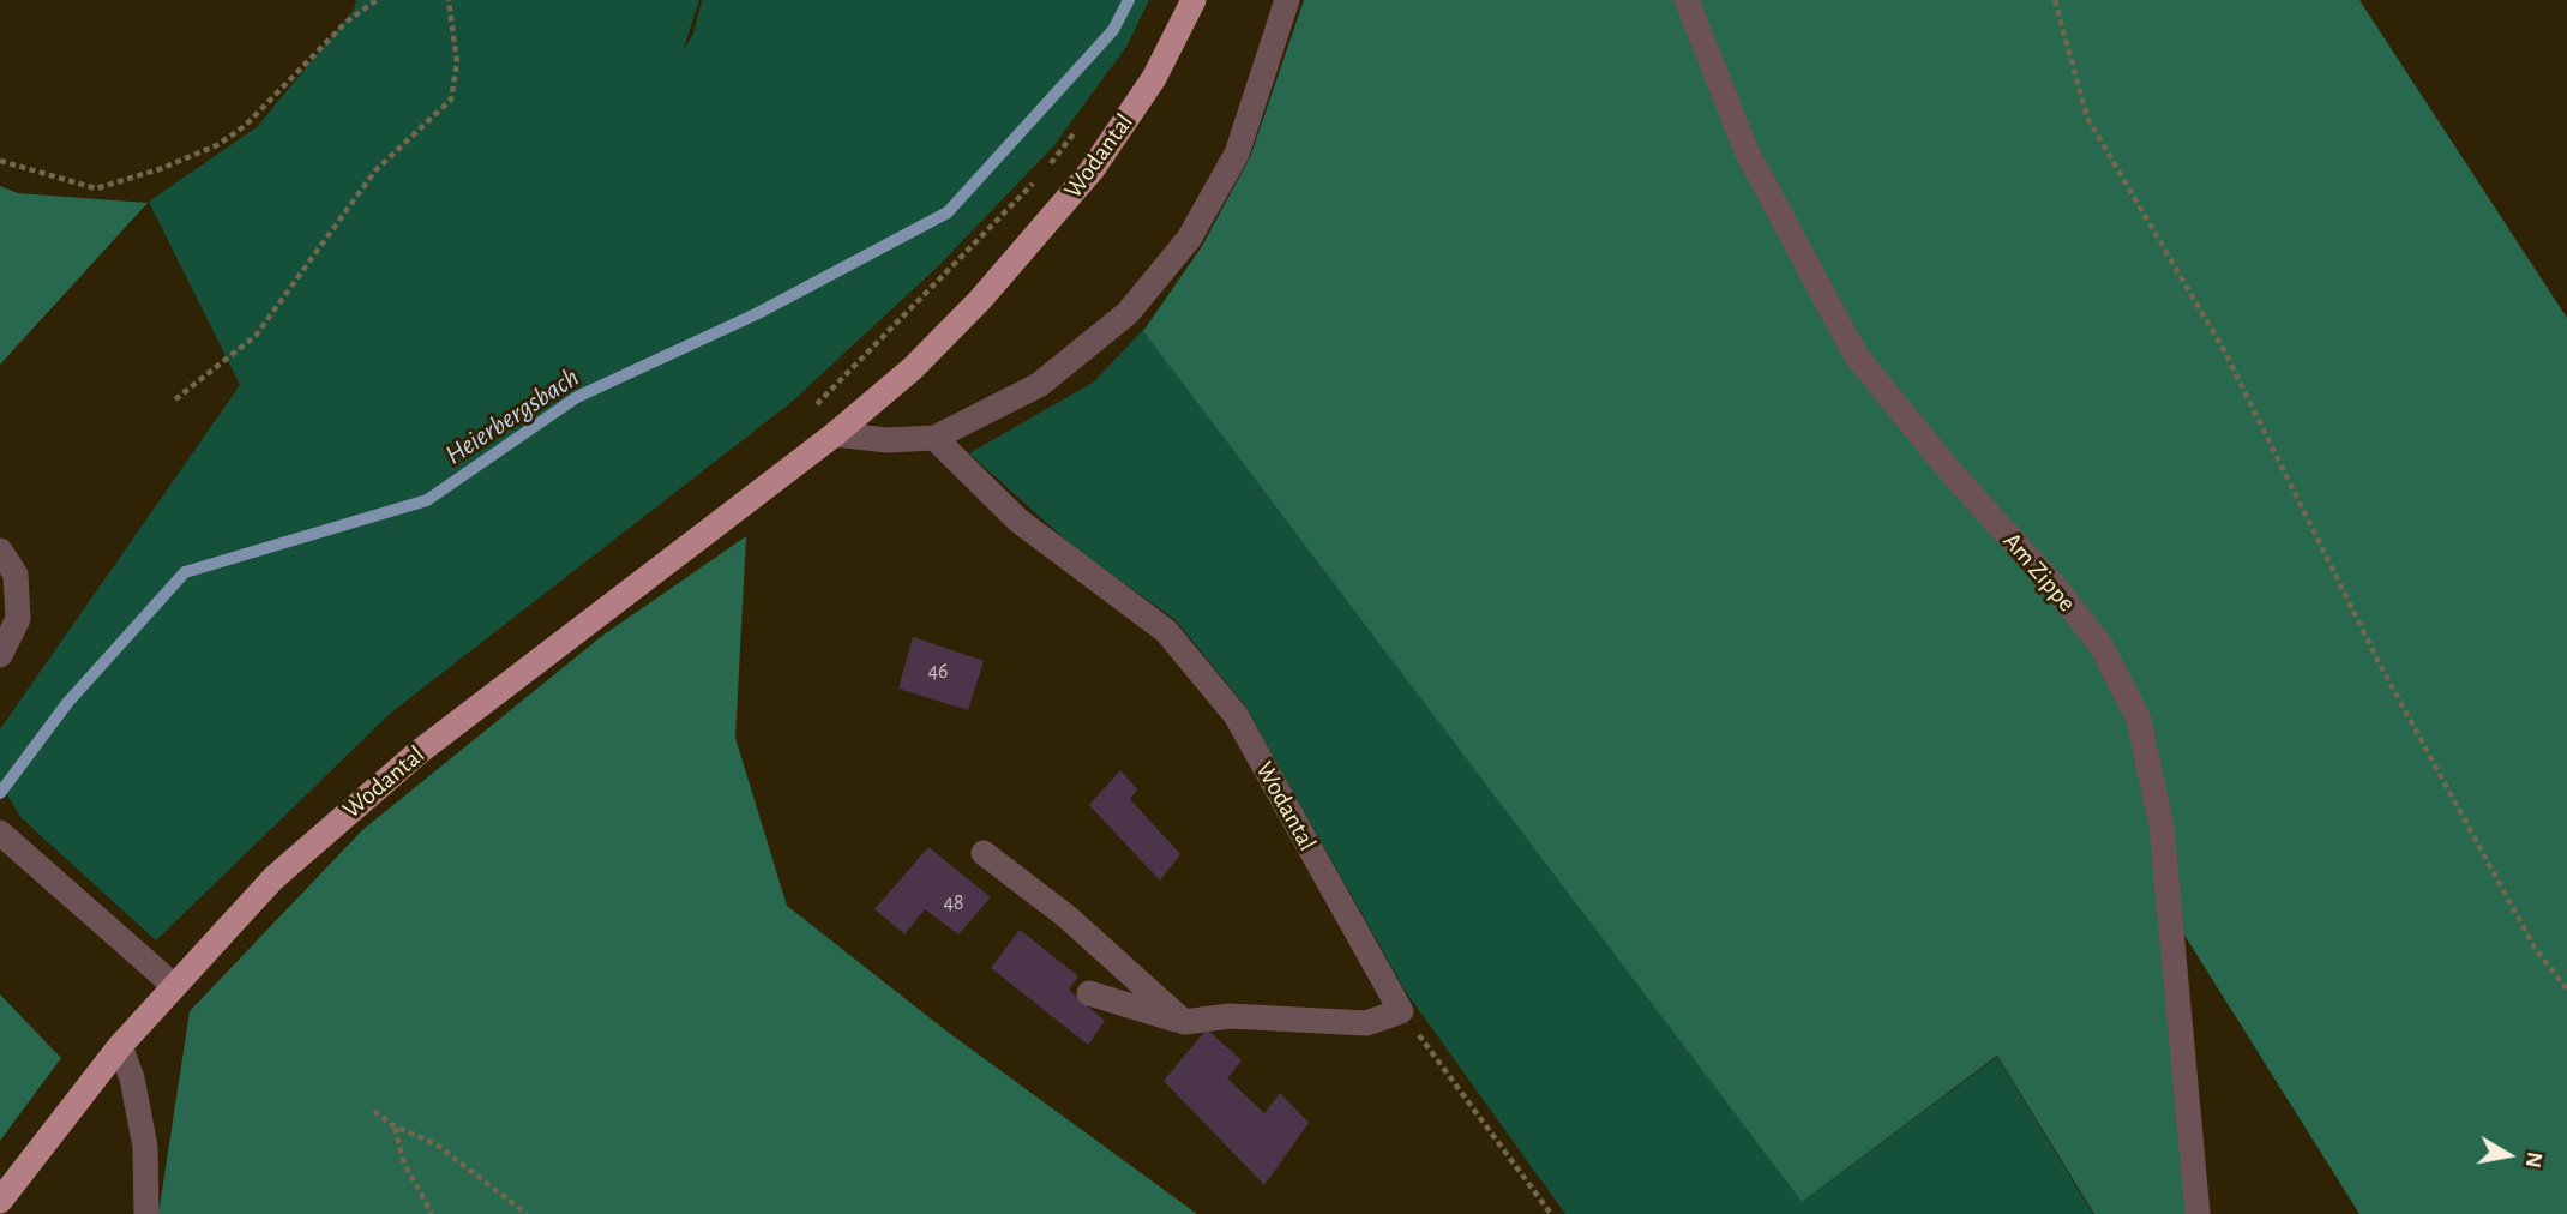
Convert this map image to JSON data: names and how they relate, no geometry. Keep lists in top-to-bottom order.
{
  "streets": {
    "main road": ["Wodantal"],
    "street": ["Am Zippe"]
  },
  "water": ["Heierbergsbach"],
  "house_numbers": ["46", "48"],
  "north": "right"
}
